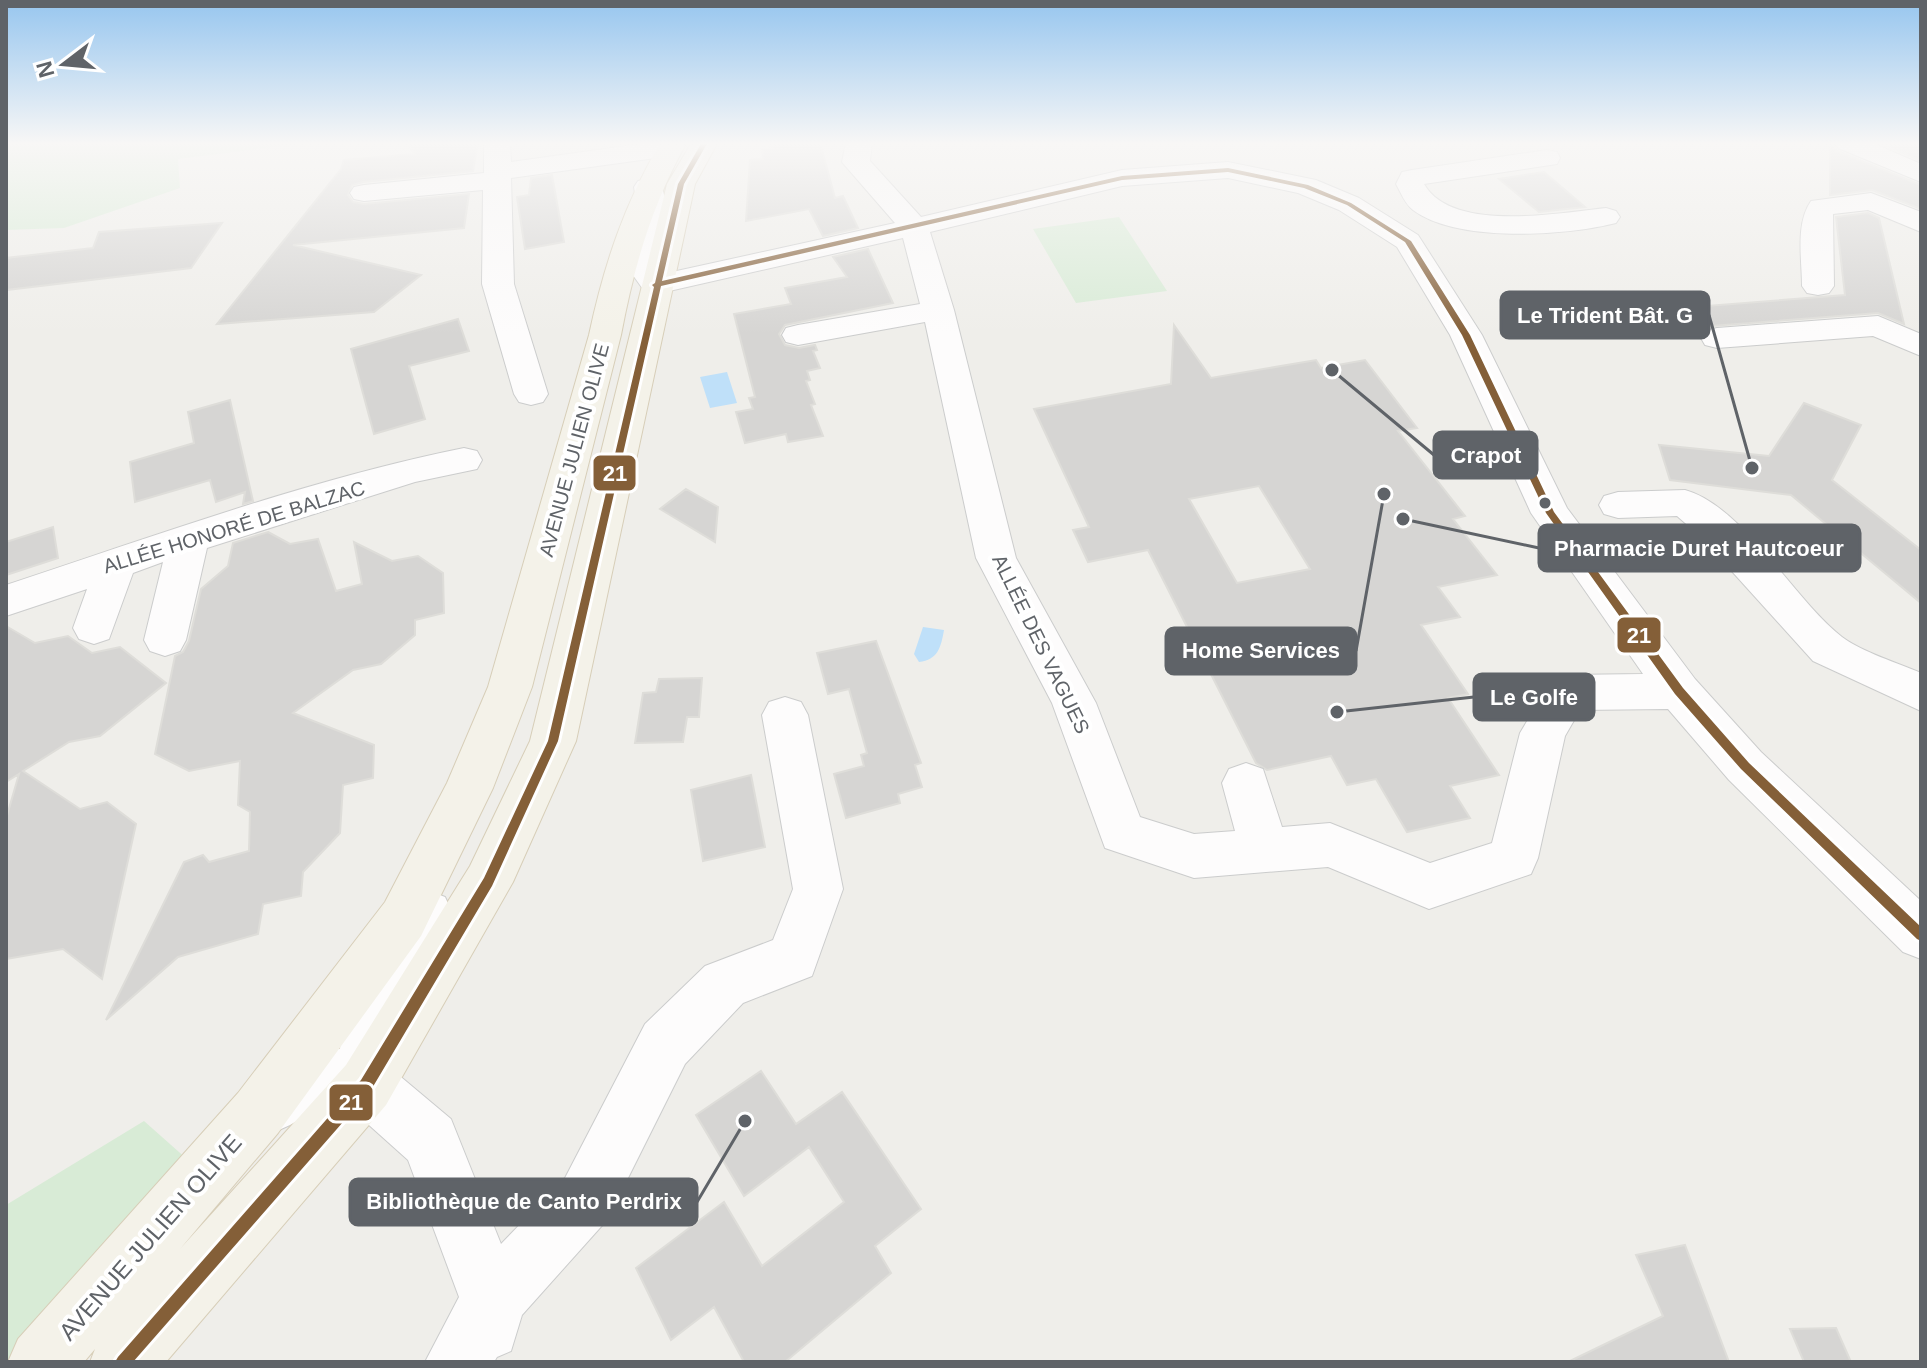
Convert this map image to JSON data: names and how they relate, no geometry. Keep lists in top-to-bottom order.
{
  "streets": {
    "main road": ["AVENUE JULIEN OLIVE"],
    "street": ["ALLÉE HONORÉ DE BALZAC", "ALLÉE DES VAGUES"]
  },
  "places": [
    "Crapot",
    "Le Trident Bât. G",
    "Home Services",
    "Pharmacie Duret Hautcoeur",
    "Le Golfe",
    "Bibliothèque de Canto Perdrix"
  ],
  "lines": ["transit line 21"],
  "north": "left"
}
